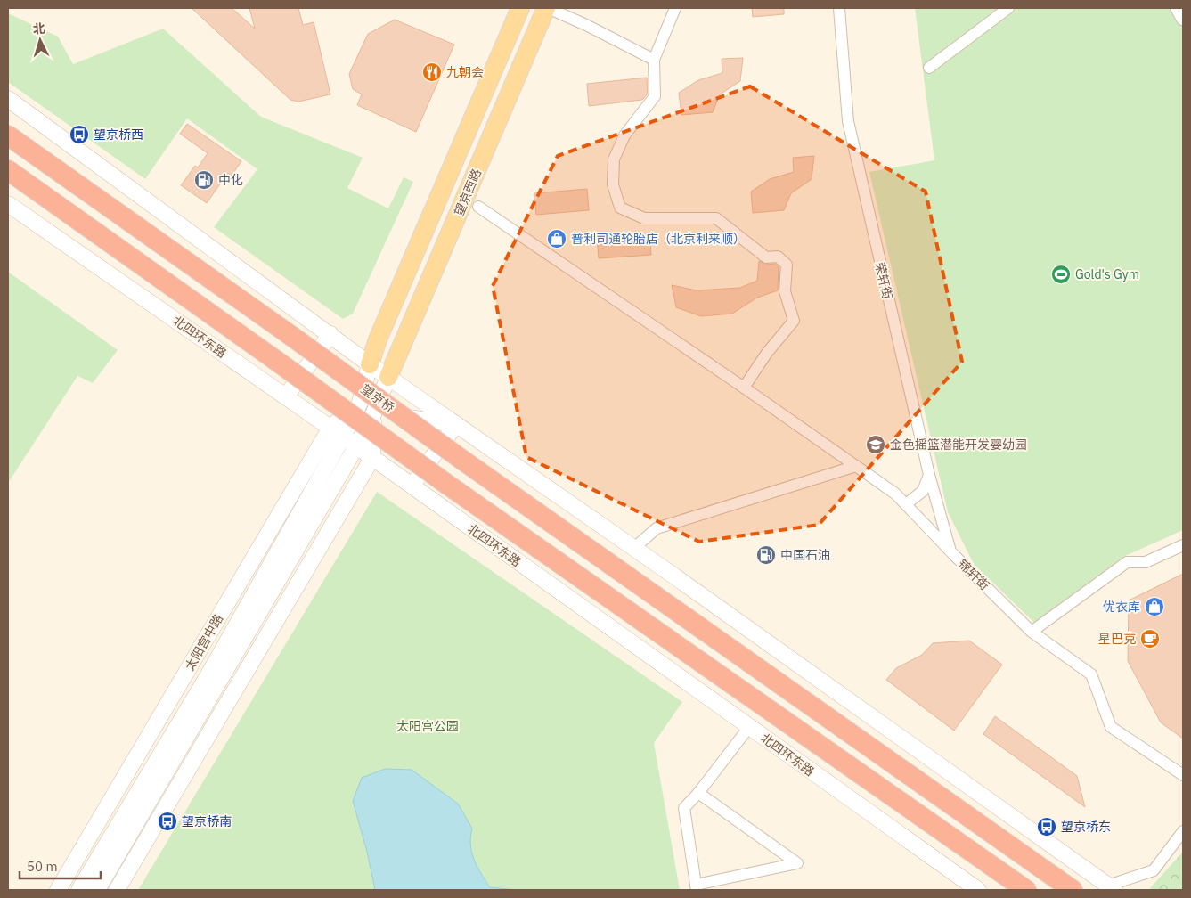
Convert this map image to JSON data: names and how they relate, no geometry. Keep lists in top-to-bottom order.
{
  "streets": {
    "highway": ["北四环东路", "望京桥"],
    "main road": ["望京西路"],
    "street": ["荣轩街", "锦轩街", "太阳宫中路"]
  },
  "crossings": [
    ["荣轩街", "锦轩街"],
    ["北四环东路", "太阳宫中路"]
  ],
  "parks": ["太阳宫公园"],
  "places": {
    "restaurant": ["九朝会"],
    "bus stop": ["望京桥西", "望京桥南", "望京桥东"],
    "fuel station": ["中化", "中国石油"],
    "shop": ["普利司通轮胎店（北京利来顺）", "优衣库"],
    "sports": ["Gold's Gym"],
    "school or university": ["金色摇篮潜能开发婴幼园"],
    "cafe": ["星巴克"]
  },
  "scale_bar": "50 m",
  "north": "top"
}
